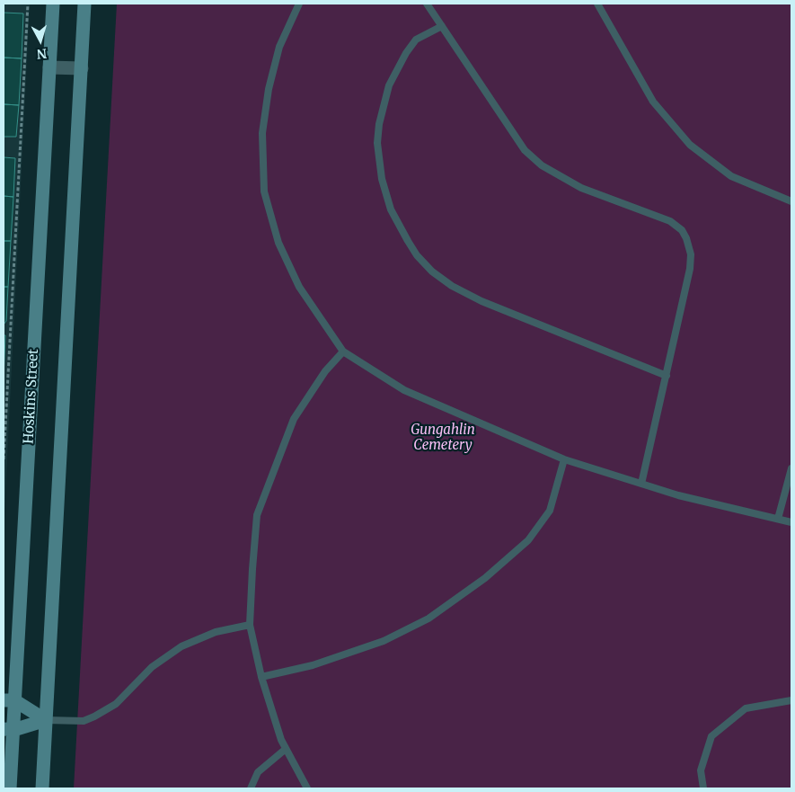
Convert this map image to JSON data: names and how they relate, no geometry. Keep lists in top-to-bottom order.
{
  "streets": {
    "street": ["Hoskins Street"]
  },
  "parks": ["Gungahlin Cemetery"],
  "north": "bottom"
}
